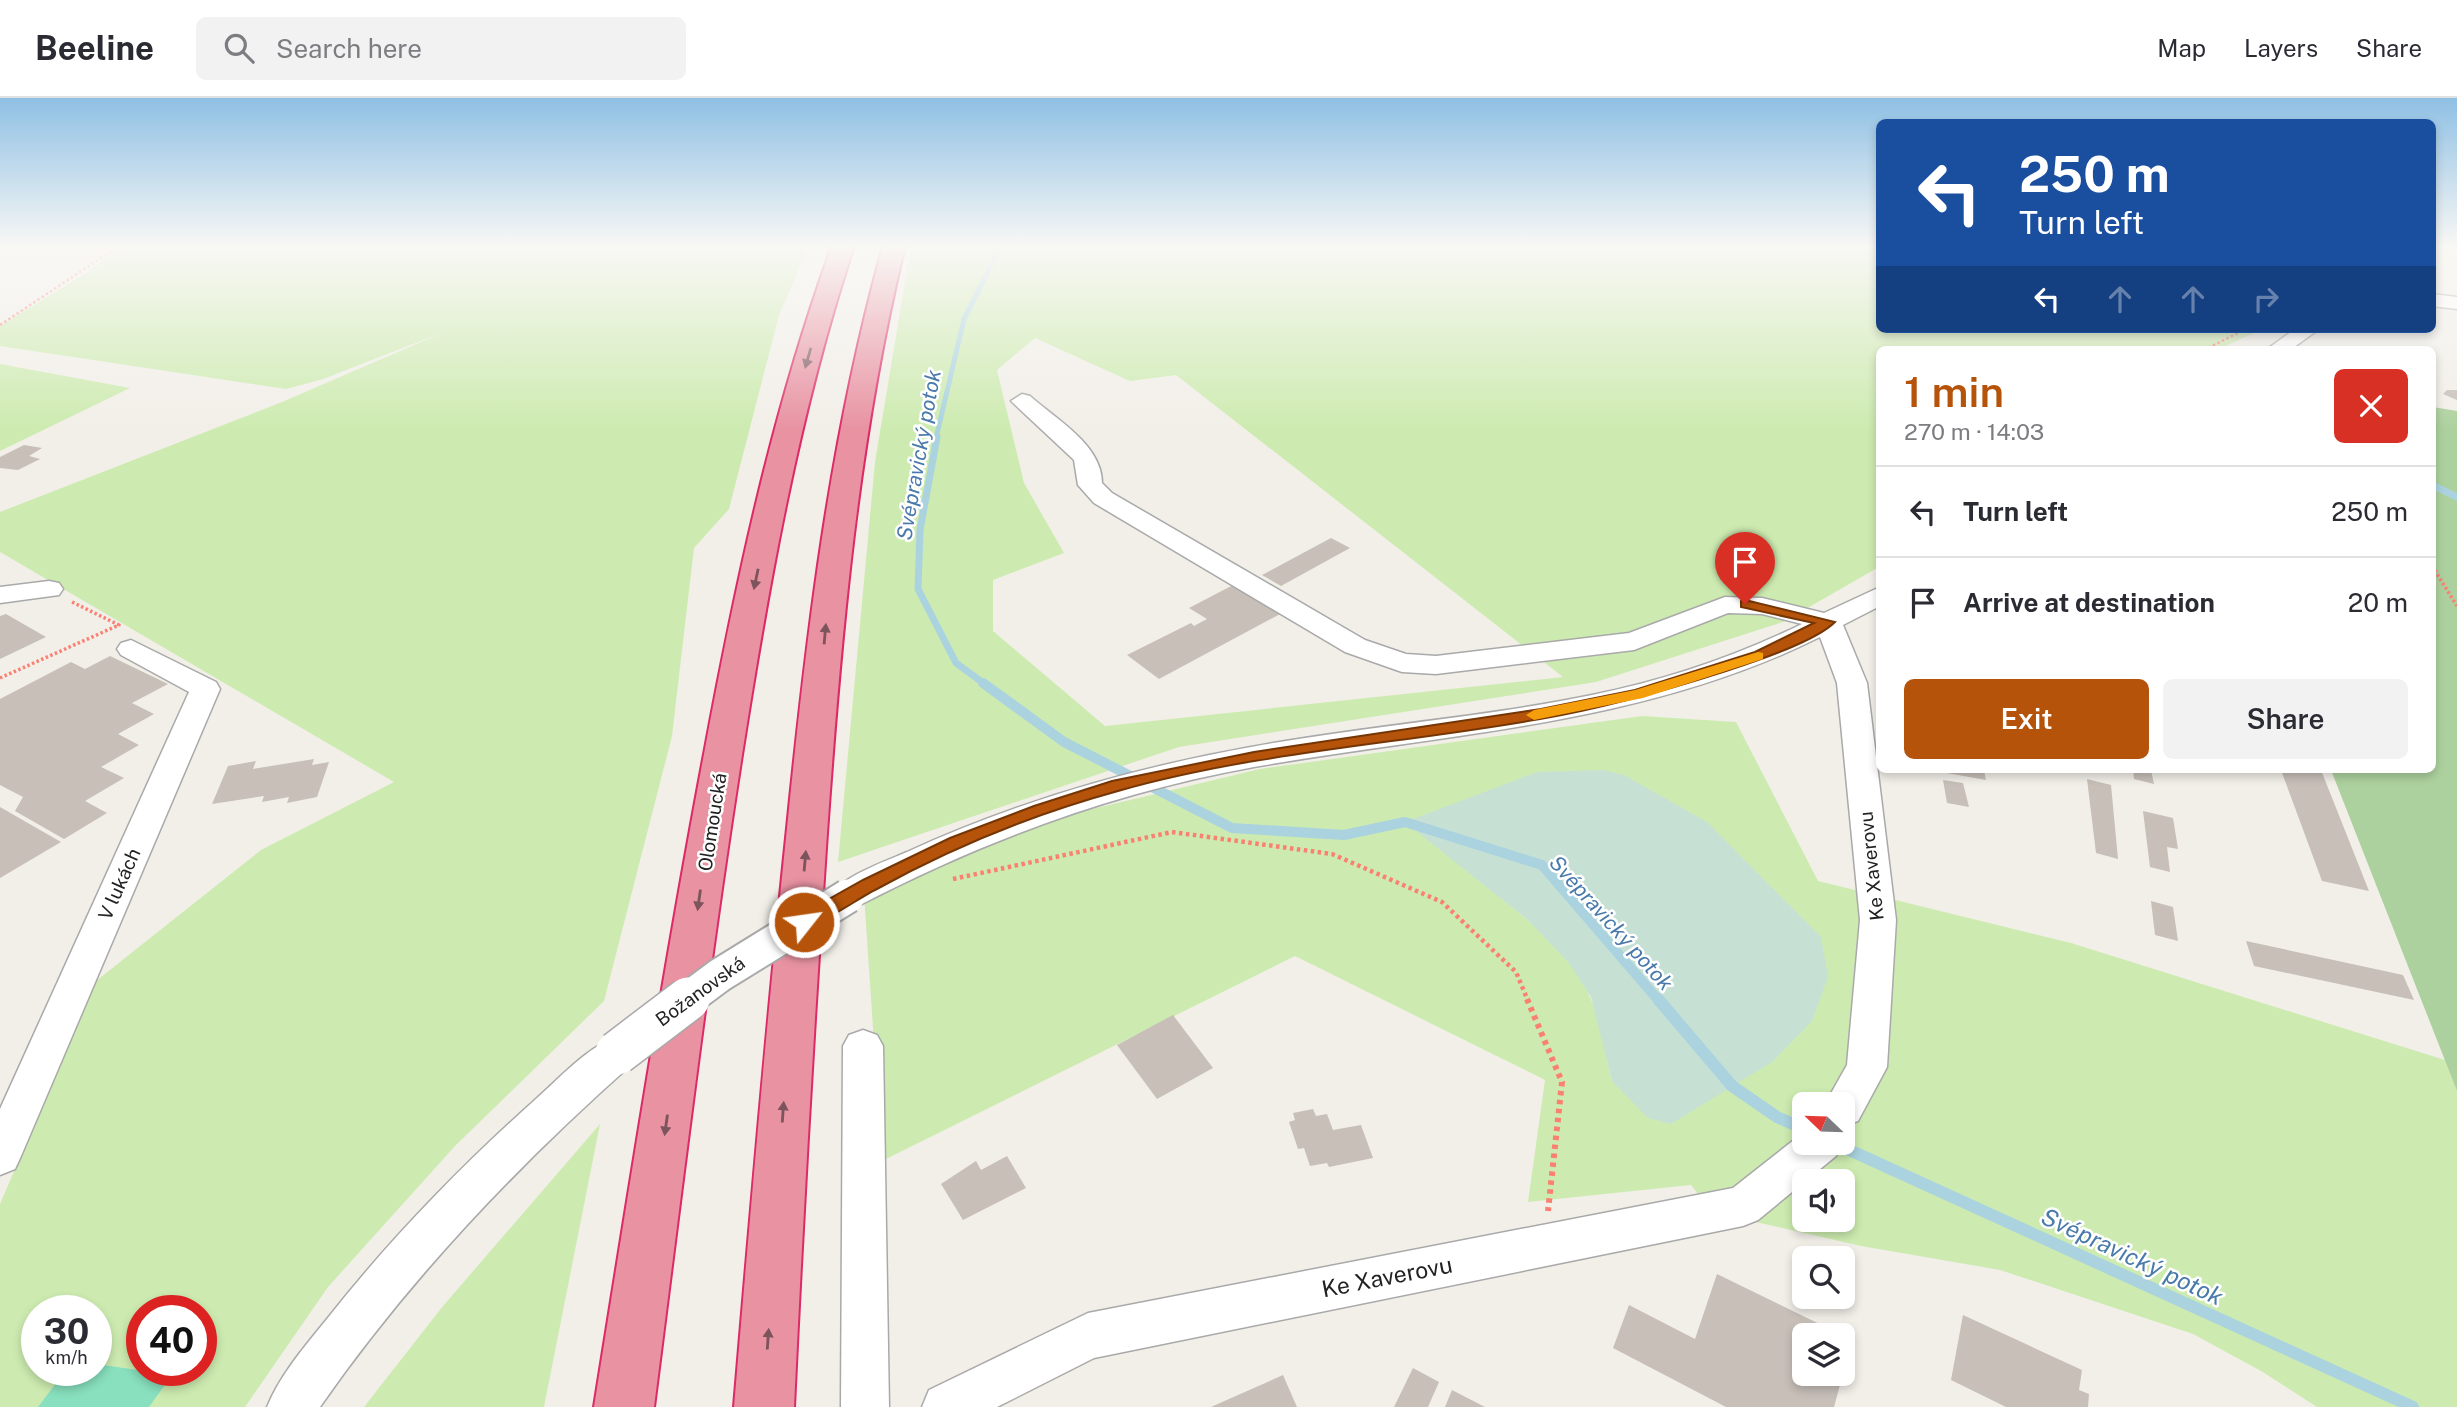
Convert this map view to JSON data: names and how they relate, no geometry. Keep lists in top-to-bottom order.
{
  "streets": {
    "highway": ["Olomoucká"],
    "street": ["Ke Xaverovu", "V lukách", "Božanovská"]
  },
  "crossings": [
    ["Ke Xaverovu", "Božanovská"]
  ],
  "water": ["Svépravický potok"],
  "north": "top left",
  "page": {
    "header": "Beeline",
    "search": "Search here",
    "nav": ["Map", "Layers", "Share"],
    "turn": ["250 m", "Turn left"],
    "heading": ["1 min", "270 m · 14:03"],
    "list": [
      {
        "name": "Turn left",
        "value": "250 m"
      },
      {
        "name": "Arrive at destination",
        "value": "20 m"
      }
    ],
    "buttons": ["Exit", "Share"],
    "speed": "30 km/h",
    "limit": "40"
  }
}
